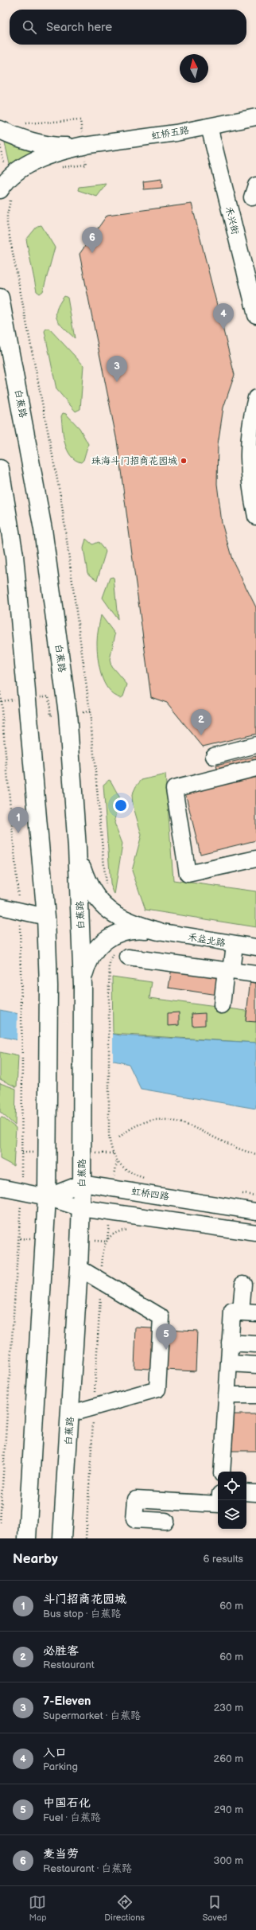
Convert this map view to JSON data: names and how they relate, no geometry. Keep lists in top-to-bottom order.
{
  "streets": {
    "main road": ["白蕉路"],
    "street": [
      "虹桥五路",
      "禾兴街",
      "禾益北路",
      "虹桥四路"
    ]
  },
  "crossings": [
    ["虹桥五路", "禾兴街"],
    ["白蕉路", "虹桥四路"]
  ],
  "places": ["珠海斗门招商花园城"],
  "north": "top",
  "page": {
    "search": "Search here",
    "pins": [
      "6",
      "4",
      "3",
      "2",
      "1",
      "5"
    ],
    "heading": ["Nearby", "6 results"],
    "list": [
      {
        "mark": "1",
        "name": "斗门招商花园城",
        "note": "Bus stop · 白蕉路",
        "value": "60 m"
      },
      {
        "mark": "2",
        "name": "必胜客",
        "note": "Restaurant",
        "value": "60 m"
      },
      {
        "mark": "3",
        "name": "7-Eleven",
        "note": "Supermarket · 白蕉路",
        "value": "230 m"
      },
      {
        "mark": "4",
        "name": "入口",
        "note": "Parking",
        "value": "260 m"
      },
      {
        "mark": "5",
        "name": "中国石化",
        "note": "Fuel · 白蕉路",
        "value": "290 m"
      },
      {
        "mark": "6",
        "name": "麦当劳",
        "note": "Restaurant · 白蕉路",
        "value": "300 m"
      }
    ],
    "nav": ["Map", "Directions", "Saved"]
  }
}
